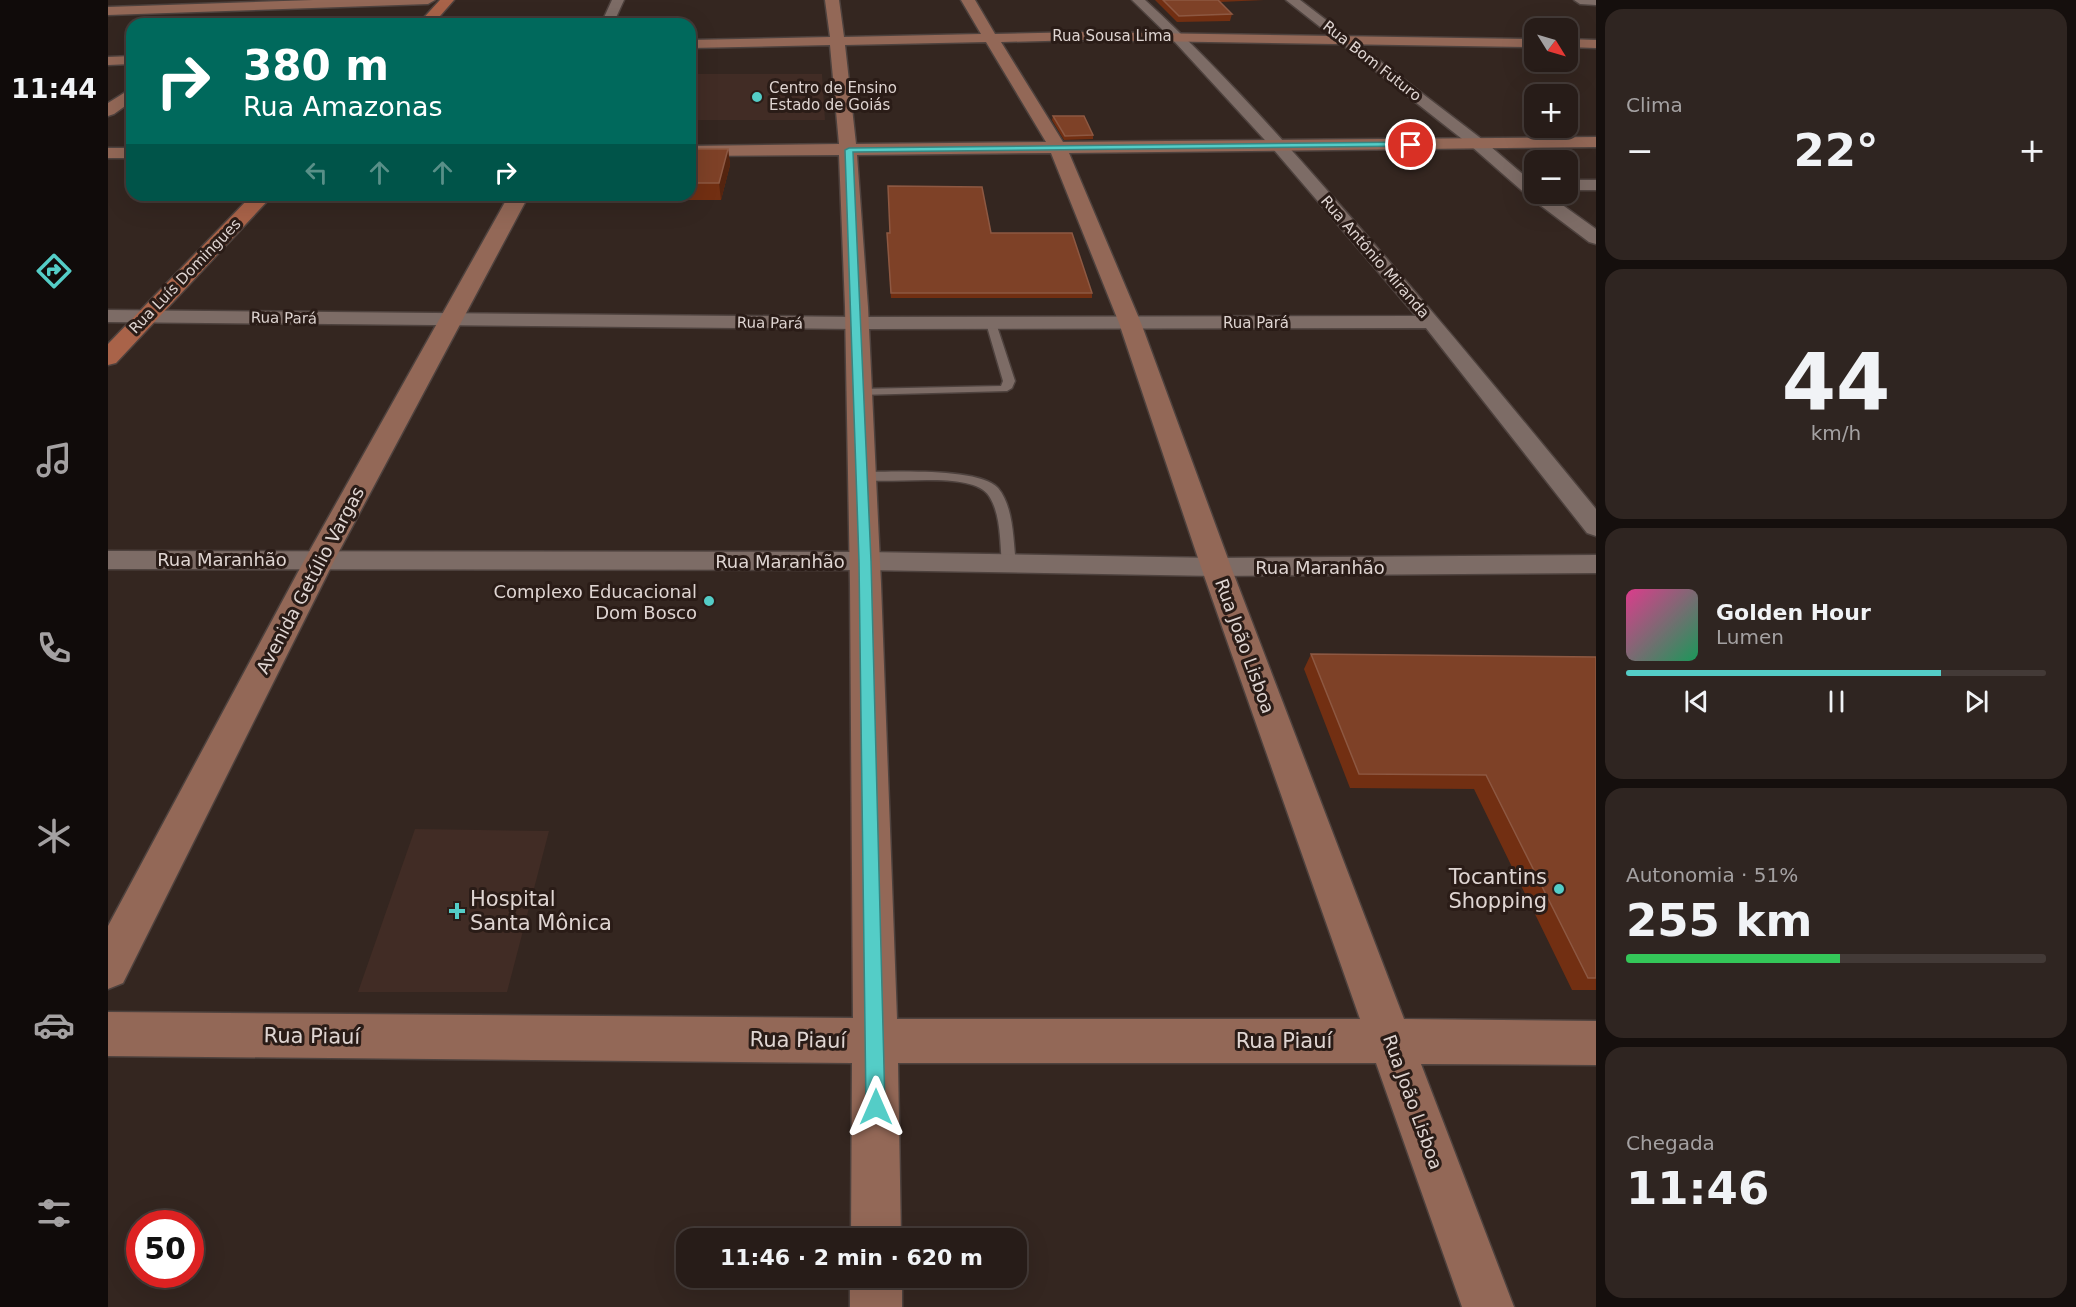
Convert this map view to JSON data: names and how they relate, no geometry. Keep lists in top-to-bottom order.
{
  "streets": {
    "main road": ["Rua Luís Domingues"],
    "street": [
      "Rua Sousa Lima",
      "Rua Bom Futuro",
      "Rua Antônio Miranda",
      "Rua Pará",
      "Rua Maranhão",
      "Avenida Getúlio Vargas",
      "Rua João Lisboa",
      "Rua Piauí"
    ]
  },
  "crossings": [
    ["Rua Sousa Lima", "Rua Bom Futuro"],
    ["Rua Sousa Lima", "Rua Antônio Miranda"],
    ["Rua Sousa Lima", "Rua João Lisboa"],
    ["Rua Antônio Miranda", "Rua Pará"],
    ["Rua Luís Domingues", "Rua Pará"],
    ["Rua Pará", "Avenida Getúlio Vargas"],
    ["Rua Pará", "Rua João Lisboa"],
    ["Rua Maranhão", "Avenida Getúlio Vargas"],
    ["Rua Maranhão", "Rua João Lisboa"],
    ["Rua João Lisboa", "Rua Piauí"]
  ],
  "places": {
    "other": ["Centro de Ensino Estado de Goiás", "Complexo Educacional Dom Bosco", "Tocantins Shopping"],
    "health": ["Hospital Santa Mônica"]
  },
  "north": "bottom right",
  "page": {
    "tabs": "11:44",
    "tile": [
      "Clima",
      ["44", "km/h"],
      ["Autonomia · 51%", "255 km"],
      ["Chegada", "11:46"]
    ],
    "map_buttons": ["+", "−"],
    "turn": ["380 m", "Rua Amazonas"],
    "heat": ["−", "22°", "+"],
    "song": ["Golden Hour", "Lumen"],
    "limit": "50",
    "trip": "11:46 · 2 min · 620 m"
  }
}
